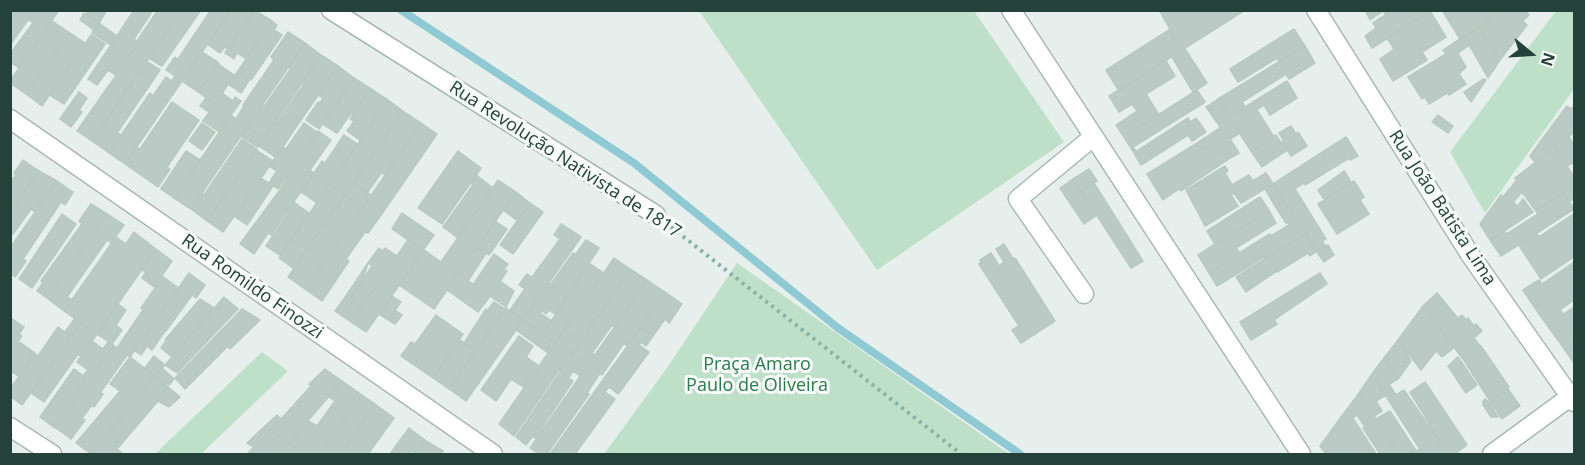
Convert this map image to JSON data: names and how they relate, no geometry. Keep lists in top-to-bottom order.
{
  "streets": {
    "street": ["Rua Revolução Nativista de 1817", "Rua João Batista Lima", "Rua Romildo Finozzi"]
  },
  "parks": ["Praça Amaro Paulo de Oliveira"],
  "north": "right"
}
